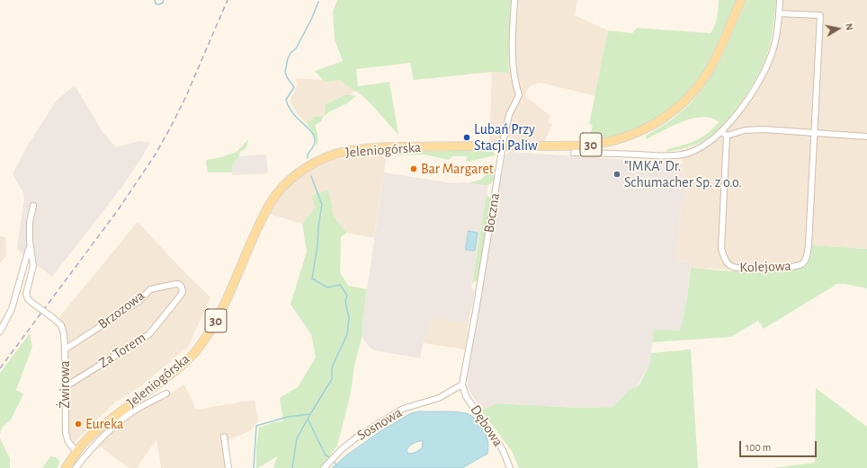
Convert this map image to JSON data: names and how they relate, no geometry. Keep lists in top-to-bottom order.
{
  "streets": {
    "main road": ["30", "Jeleniogórska"],
    "street": [
      "Boczna",
      "Kolejowa",
      "Brzozowa",
      "Za Torem",
      "Żwirowa",
      "Sosnowa",
      "Dębowa"
    ]
  },
  "crossings": [
    ["Jeleniogórska", "Boczna"],
    ["Jeleniogórska", "Żwirowa"],
    ["Boczna", "Sosnowa"],
    ["Boczna", "Dębowa"],
    ["Brzozowa", "Za Torem"],
    ["Brzozowa", "Żwirowa"],
    ["Za Torem", "Żwirowa"],
    ["Sosnowa", "Dębowa"]
  ],
  "places": [
    "Lubań Przy Stacji Paliw",
    "Bar Margaret",
    "\"IMKA\" Dr. Schumacher Sp. z o.o.",
    "Eureka"
  ],
  "scale_bar": "100 m",
  "north": "right"
}
